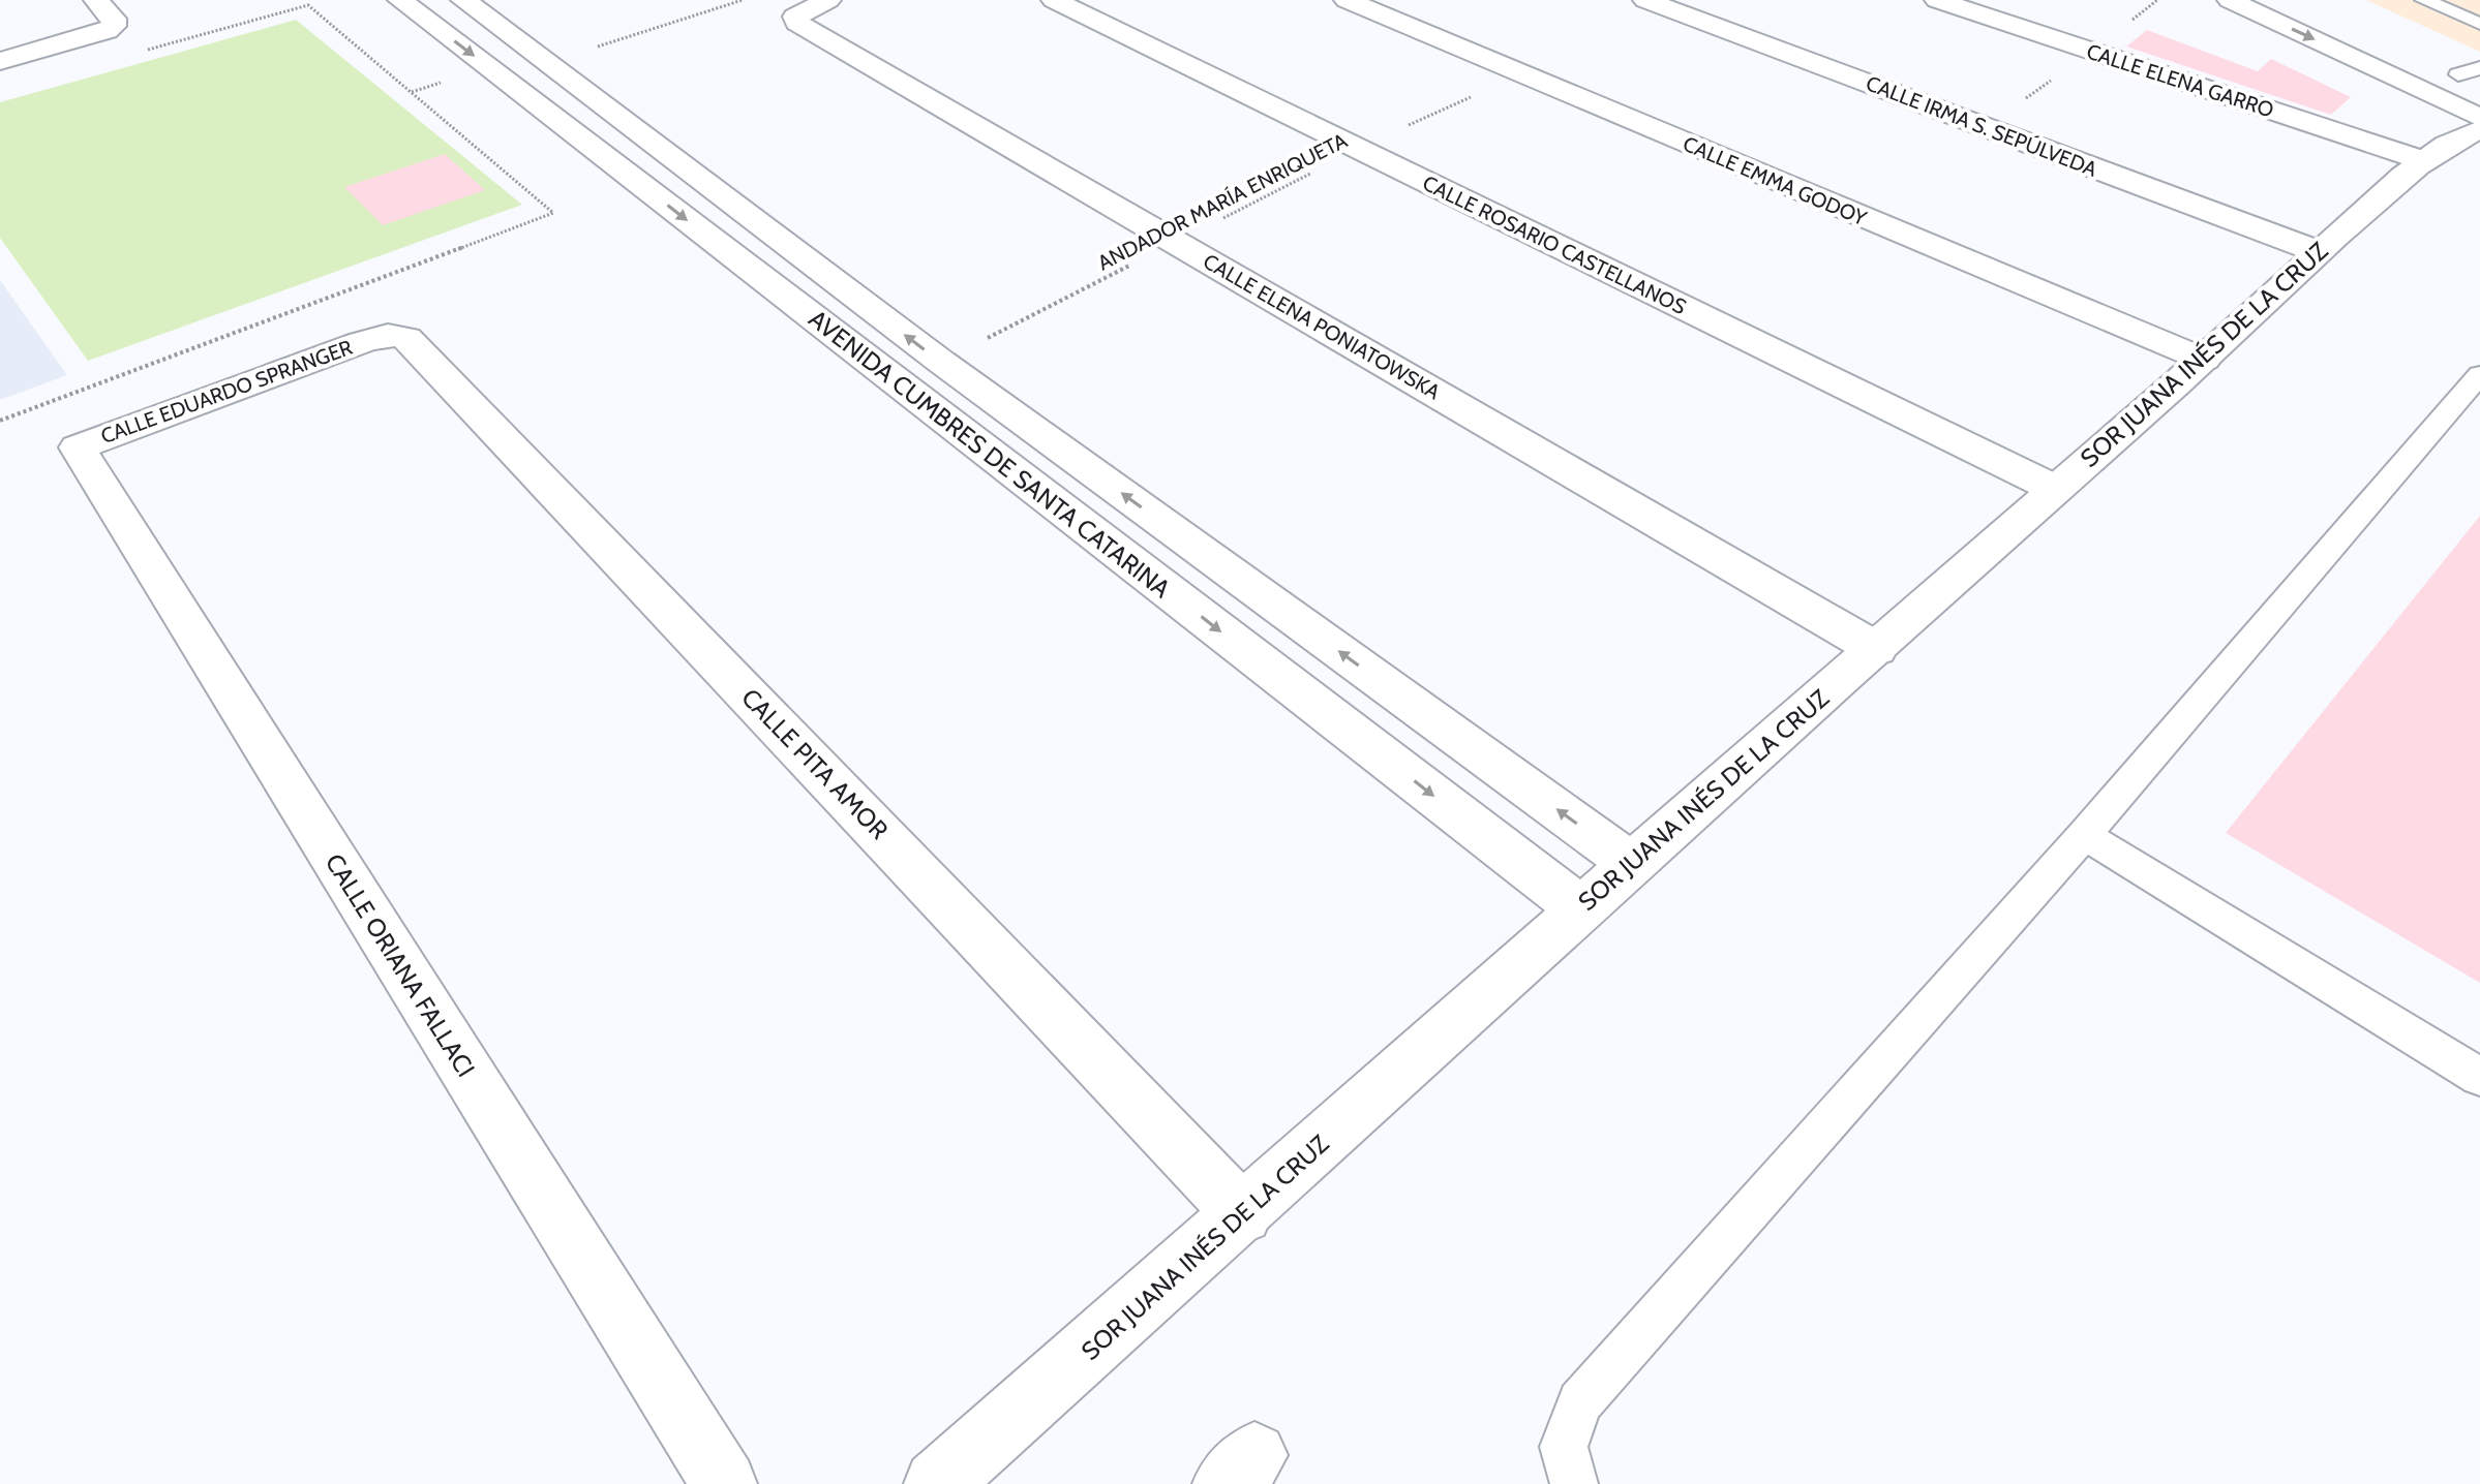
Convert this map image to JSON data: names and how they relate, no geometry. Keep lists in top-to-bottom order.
{
  "streets": {
    "street": [
      "CALLE ELENA GARRO",
      "CALLE IRMA S. SEPÚLVEDA",
      "CALLE EMMA GODOY",
      "CALLE ROSARIO CASTELLANOS",
      "CALLE ELENA PONIATOWSKA",
      "SOR JUANA INÉS DE LA CRUZ",
      "CALLE EDUARDO SPRANGER",
      "AVENIDA CUMBRES DE SANTA CATARINA",
      "CALLE PITA AMOR",
      "CALLE ORIANA FALLACI"
    ],
    "path": ["ANDADOR MARÍA ENRIQUETA"]
  },
  "crossings": [
    ["CALLE ELENA GARRO", "SOR JUANA INÉS DE LA CRUZ"],
    ["CALLE IRMA S. SEPÚLVEDA", "SOR JUANA INÉS DE LA CRUZ"],
    ["CALLE EMMA GODOY", "ANDADOR MARÍA ENRIQUETA"],
    ["CALLE EMMA GODOY", "SOR JUANA INÉS DE LA CRUZ"],
    ["ANDADOR MARÍA ENRIQUETA", "CALLE ROSARIO CASTELLANOS"],
    ["ANDADOR MARÍA ENRIQUETA", "CALLE ELENA PONIATOWSKA"],
    ["ANDADOR MARÍA ENRIQUETA", "AVENIDA CUMBRES DE SANTA CATARINA"],
    ["CALLE ROSARIO CASTELLANOS", "SOR JUANA INÉS DE LA CRUZ"],
    ["CALLE ELENA PONIATOWSKA", "SOR JUANA INÉS DE LA CRUZ"],
    ["SOR JUANA INÉS DE LA CRUZ", "AVENIDA CUMBRES DE SANTA CATARINA"],
    ["SOR JUANA INÉS DE LA CRUZ", "CALLE PITA AMOR"],
    ["CALLE EDUARDO SPRANGER", "CALLE PITA AMOR"],
    ["CALLE EDUARDO SPRANGER", "CALLE ORIANA FALLACI"]
  ]
}
